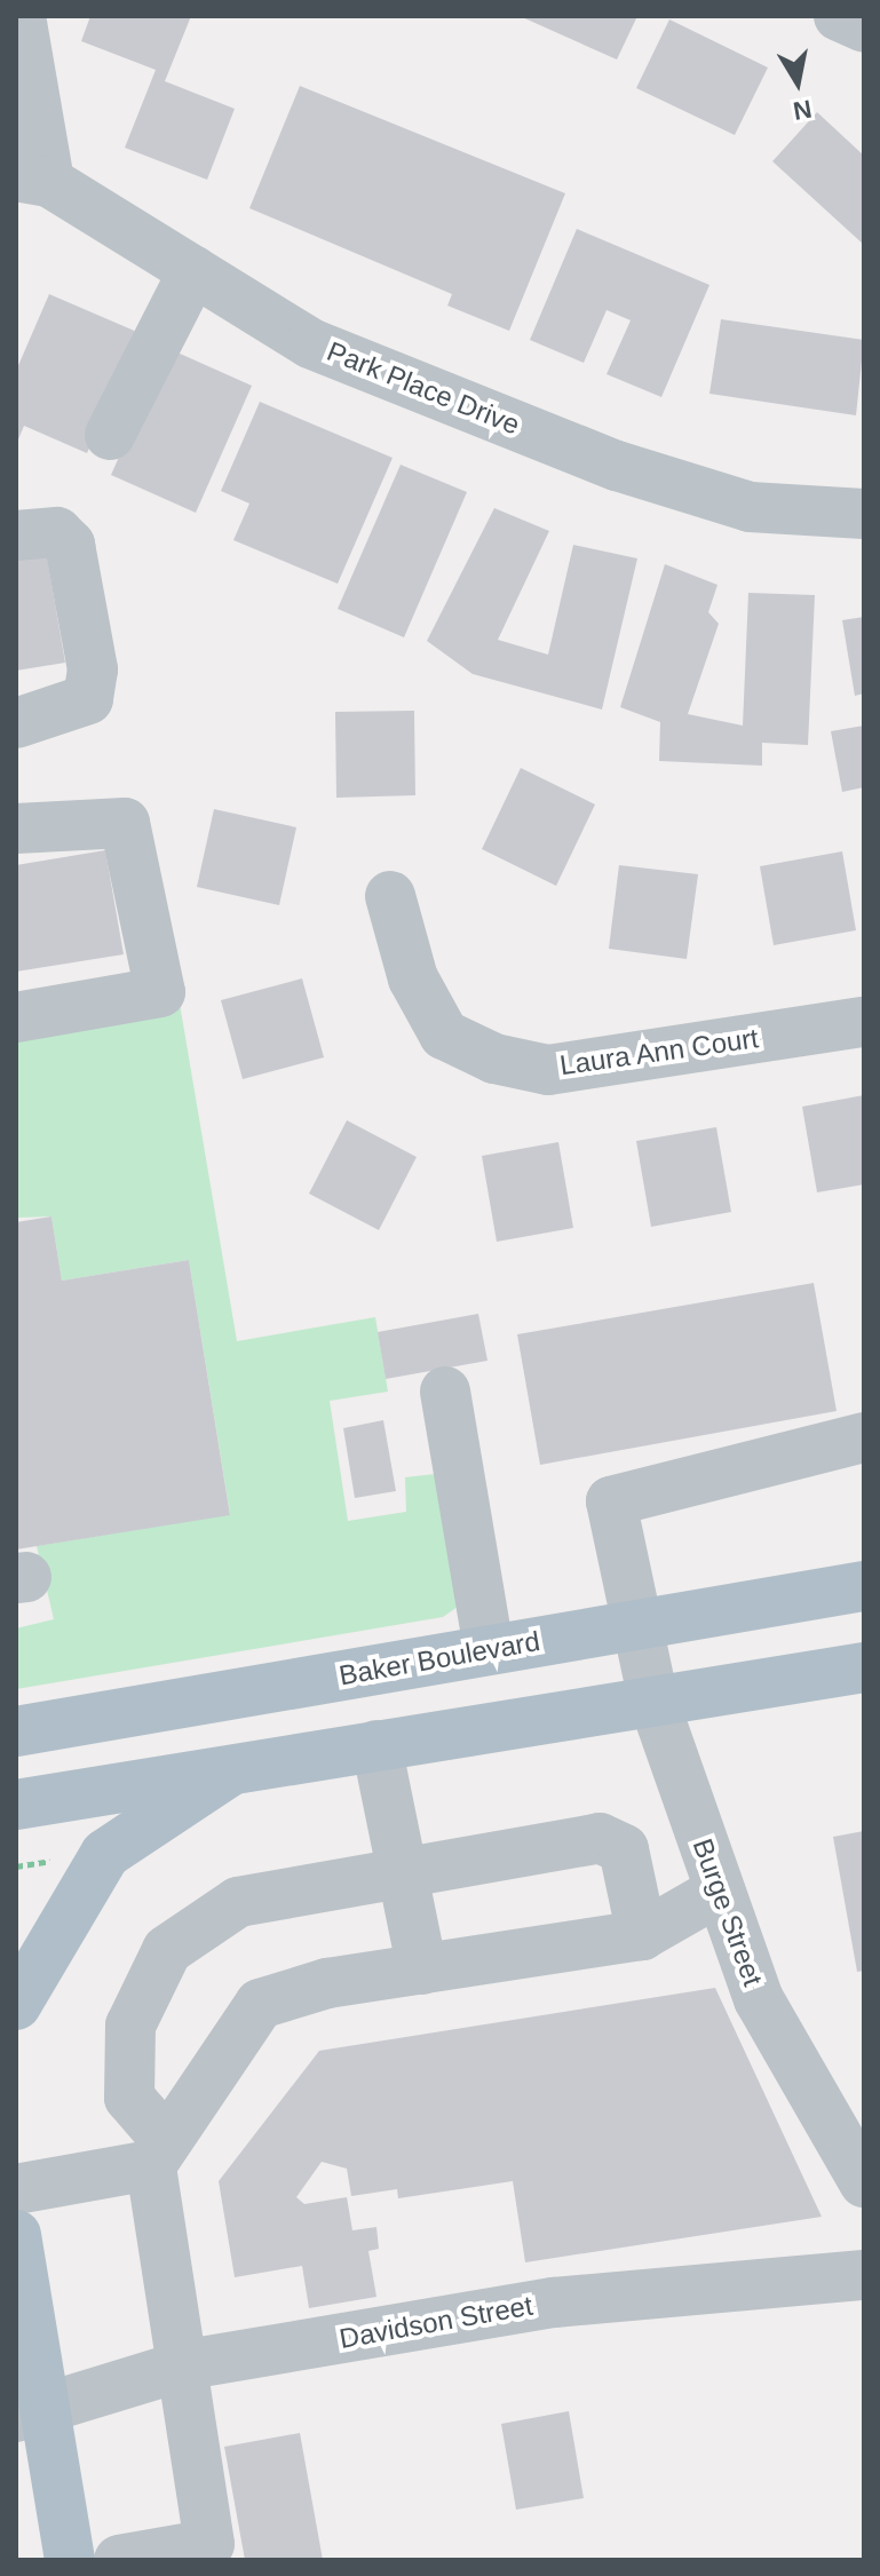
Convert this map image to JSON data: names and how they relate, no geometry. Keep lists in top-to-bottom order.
{
  "streets": {
    "main road": ["Baker Boulevard"],
    "street": [
      "Park Place Drive",
      "Laura Ann Court",
      "Burge Street",
      "Davidson Street"
    ]
  },
  "crossings": [
    ["Baker Boulevard", "Burge Street"]
  ],
  "north": "bottom"
}
